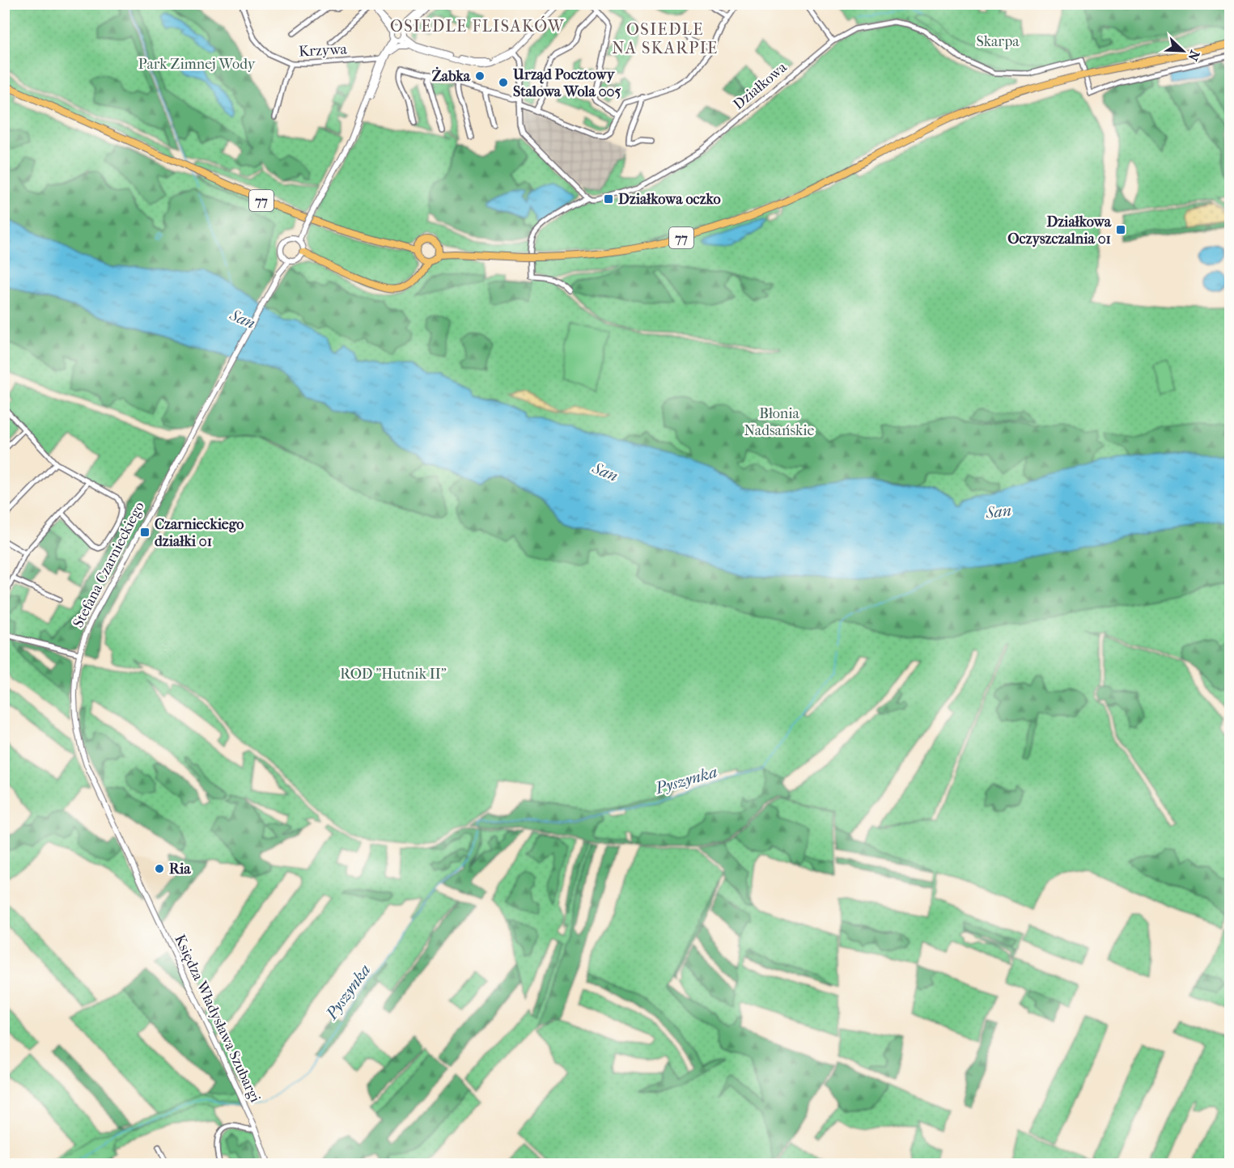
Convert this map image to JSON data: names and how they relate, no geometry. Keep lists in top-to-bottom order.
{
  "streets": {
    "main road": ["77"],
    "street": [
      "Krzywa",
      "Działkowa",
      "Stefana Czarnieckiego",
      "Księdza Władysława Szubargi"
    ]
  },
  "crossings": [
    ["Stefana Czarnieckiego", "Księdza Władysława Szubargi"]
  ],
  "districts": ["OSIEDLE FLISAKÓW", "OSIEDLE NA SKARPIE"],
  "water": ["San", "Pyszynka"],
  "parks": [
    "Skarpa",
    "Park Zimnej Wody",
    "Błonia Nadsańskie",
    "ROD \"Hutnik II\""
  ],
  "places": {
    "other": ["Żabka", "Urząd Pocztowy Stalowa Wola 005", "Ria"],
    "transit": ["Działkowa oczko", "Działkowa Oczyszczalnia 01", "Czarnieckiego działki 01"]
  },
  "north": "bottom right"
}
